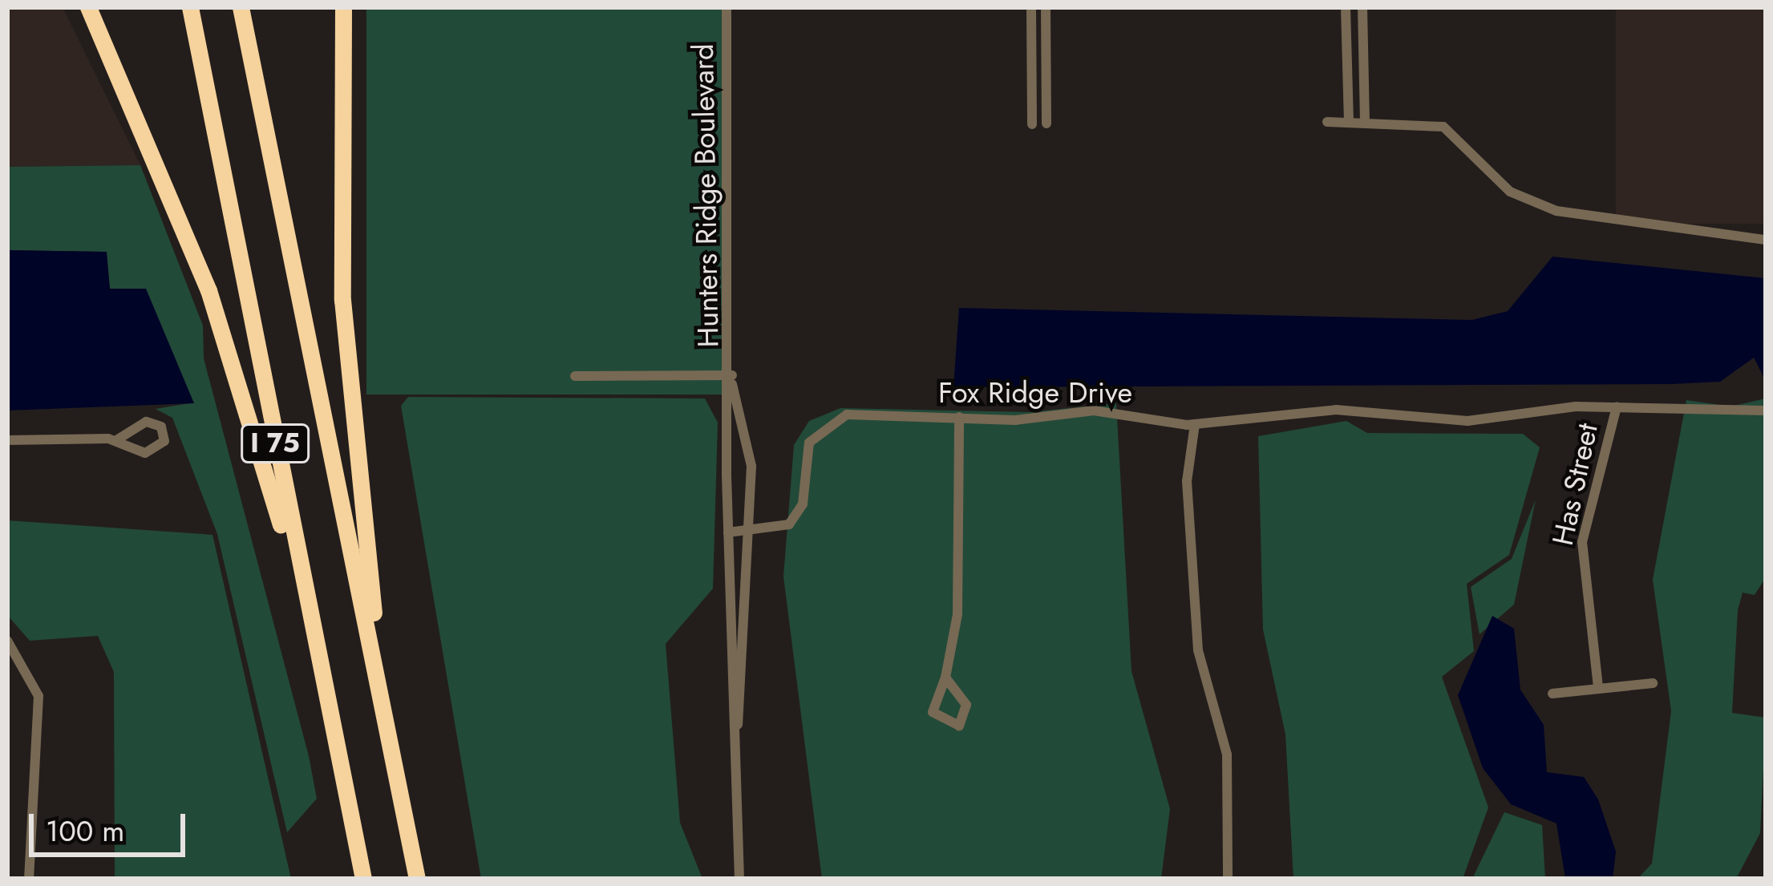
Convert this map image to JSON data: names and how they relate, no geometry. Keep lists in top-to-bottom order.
{
  "streets": {
    "highway": ["I 75"],
    "street": ["Hunters Ridge Boulevard", "Fox Ridge Drive", "Has Street"]
  },
  "crossings": [
    ["Hunters Ridge Boulevard", "Fox Ridge Drive"],
    ["Fox Ridge Drive", "Has Street"]
  ],
  "scale_bar": "100 m"
}
